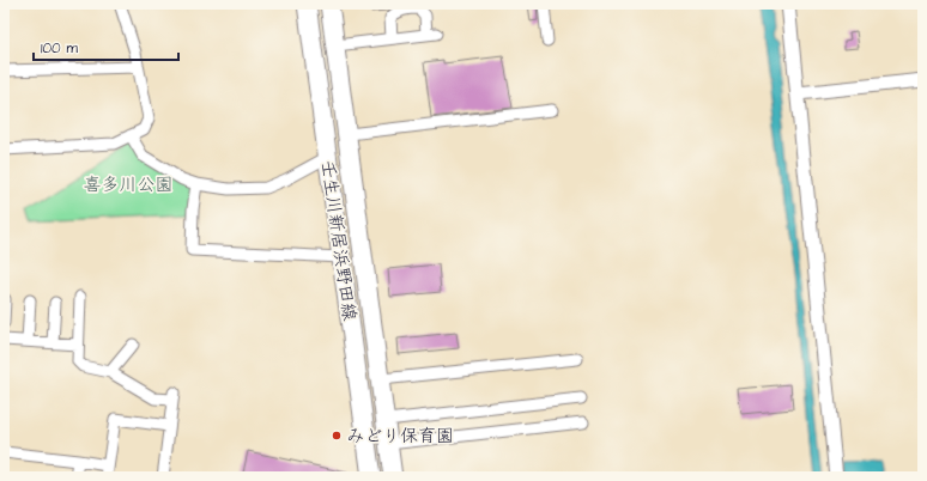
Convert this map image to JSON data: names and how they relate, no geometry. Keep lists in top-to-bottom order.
{
  "streets": {
    "main road": ["壬生川新居浜野田線"]
  },
  "parks": ["喜多川公園"],
  "places": ["みどり保育園"],
  "scale_bar": "100 m"
}
